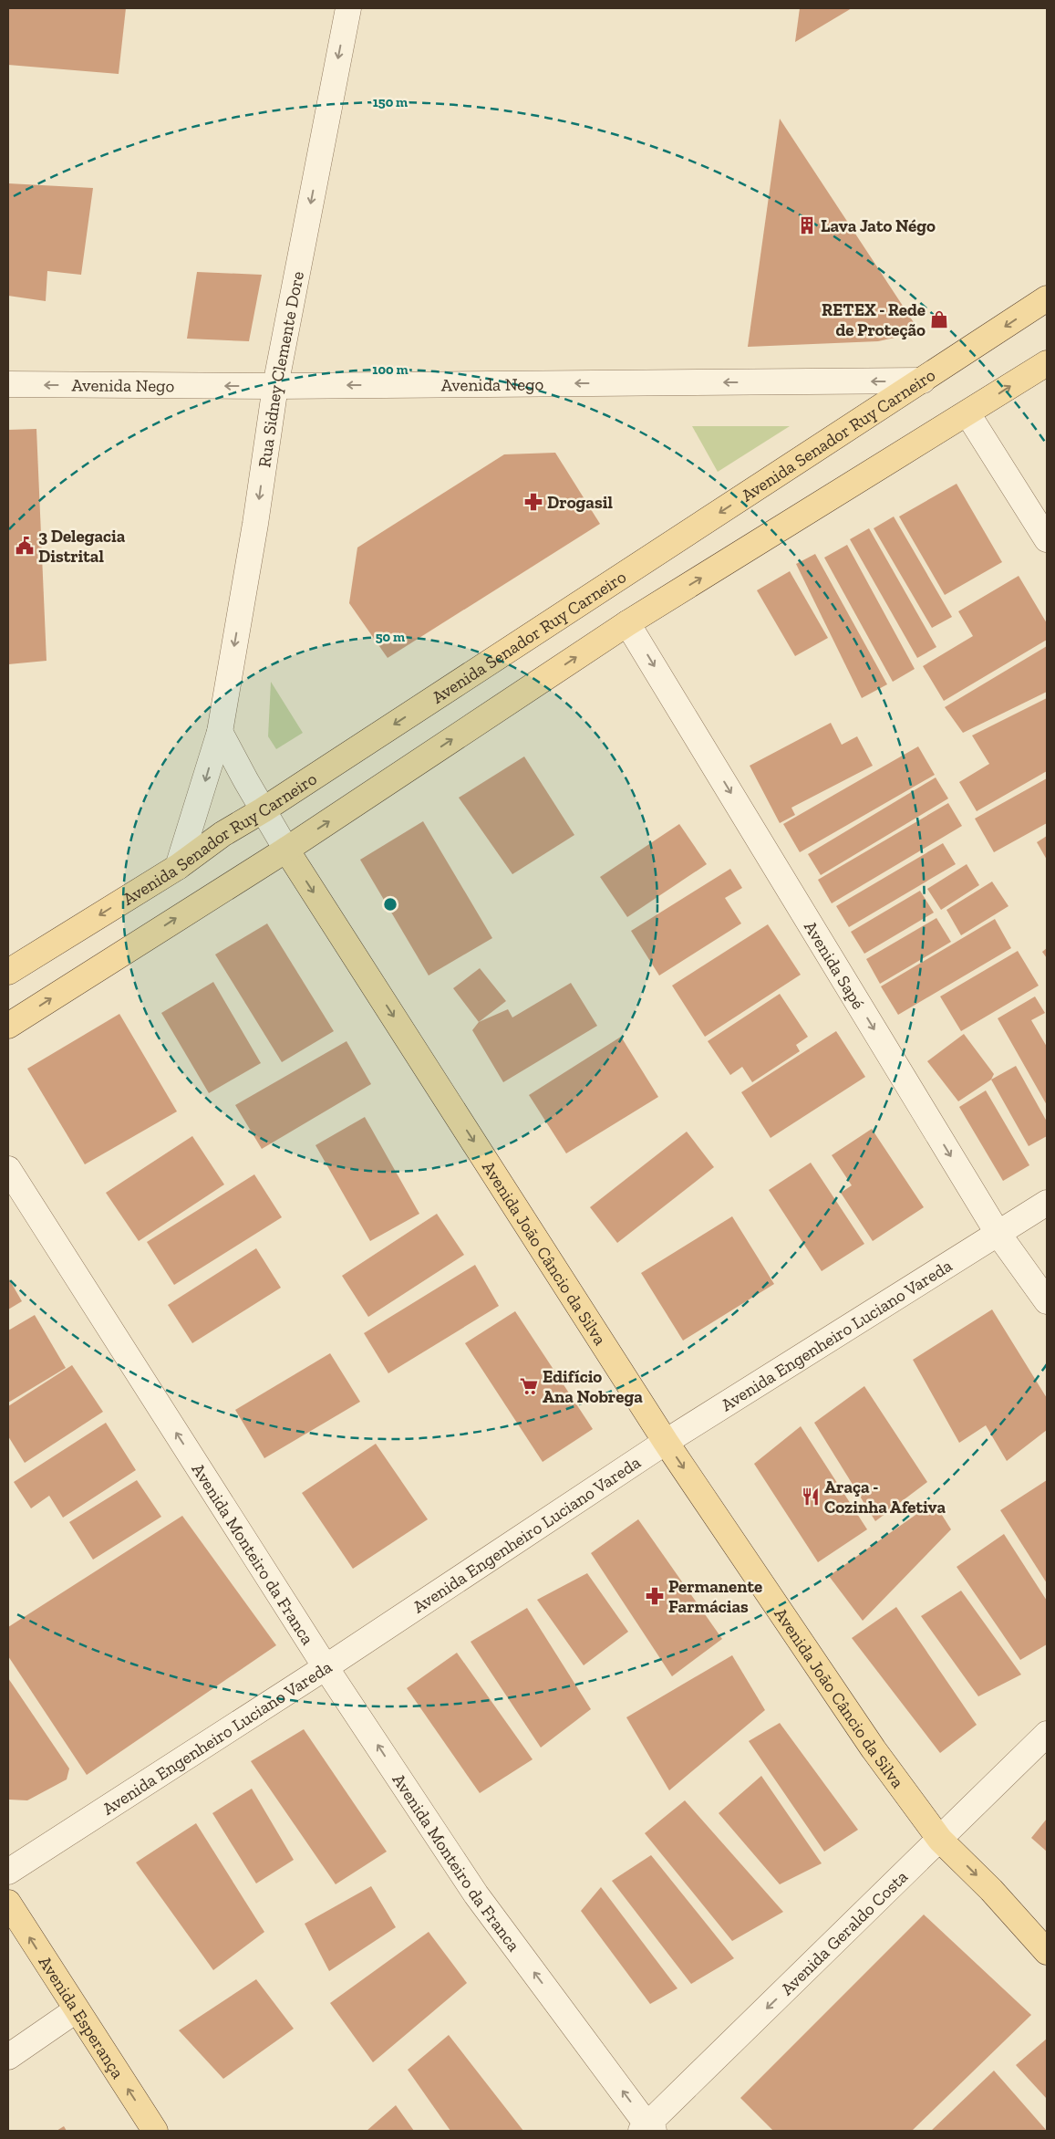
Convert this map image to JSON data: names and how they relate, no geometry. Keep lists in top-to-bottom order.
{
  "streets": {
    "main road": ["Avenida Senador Ruy Carneiro", "Avenida João Câncio da Silva", "Avenida Esperança"],
    "street": [
      "Rua Sidney Clemente Dore",
      "Avenida Nego",
      "Avenida Sapé",
      "Avenida Engenheiro Luciano Vareda",
      "Avenida Monteiro da Franca",
      "Avenida Geraldo Costa"
    ]
  },
  "crossings": [
    ["Rua Sidney Clemente Dore", "Avenida Nego"],
    ["Rua Sidney Clemente Dore", "Avenida Senador Ruy Carneiro"],
    ["Avenida Nego", "Avenida Senador Ruy Carneiro"],
    ["Avenida Sapé", "Avenida Engenheiro Luciano Vareda"],
    ["Avenida João Câncio da Silva", "Avenida Engenheiro Luciano Vareda"],
    ["Avenida João Câncio da Silva", "Avenida Geraldo Costa"],
    ["Avenida Engenheiro Luciano Vareda", "Avenida Monteiro da Franca"],
    ["Avenida Monteiro da Franca", "Avenida Geraldo Costa"]
  ],
  "one_way": [
    "Rua Sidney Clemente Dore",
    "Avenida Nego",
    "Avenida Sapé",
    "Avenida João Câncio da Silva",
    "Avenida Monteiro da Franca",
    "Avenida Geraldo Costa",
    "Avenida Esperança"
  ],
  "places": {
    "building": ["Lava Jato Négo"],
    "shop": ["RETEX - Rede de Proteção"],
    "pharmacy": ["Drogasil", "Permanente Farmácias"],
    "public building": ["3 Delegacia Distrital"],
    "supermarket": ["Edifício Ana Nobrega"],
    "restaurant": ["Araça - Cozinha Afetiva"]
  },
  "rings": ["150 m", "100 m", "50 m"]
}
